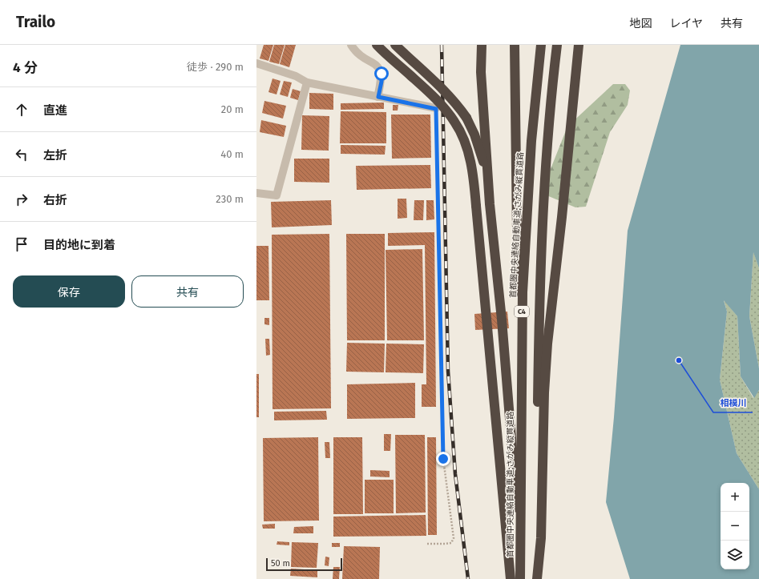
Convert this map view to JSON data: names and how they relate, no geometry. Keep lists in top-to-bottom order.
{
  "streets": {
    "highway": ["首都圏中央連絡自動車道;さがみ縦貫道路", "C4"]
  },
  "places": ["相模川"],
  "scale_bar": "50 m",
  "page": {
    "header": "Trailo",
    "nav": ["地図", "レイヤ", "共有"],
    "heading": ["4 分", "徒歩 · 290 m"],
    "list": [
      ["直進", "20 m"],
      ["左折", "40 m"],
      ["右折", "230 m"],
      "目的地に到着"
    ],
    "buttons": ["保存", "共有"],
    "map_buttons": ["+", "−"],
    "scale": "50 m"
  }
}
